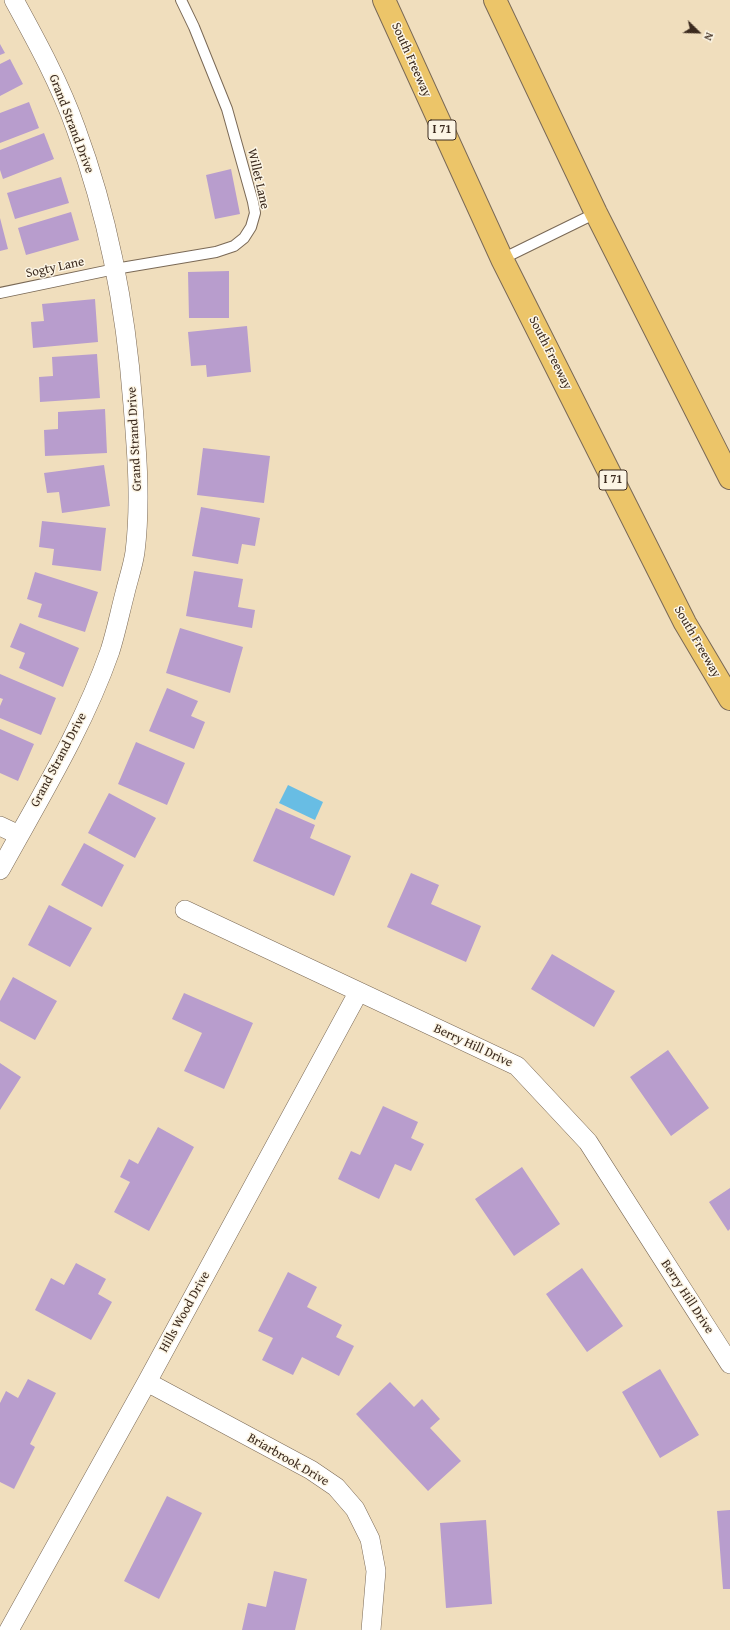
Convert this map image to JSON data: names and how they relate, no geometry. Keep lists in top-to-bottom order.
{
  "streets": {
    "highway": ["South Freeway", "I 71"],
    "street": [
      "Grand Strand Drive",
      "Berry Hill Drive",
      "Hills Wood Drive",
      "Briarbrook Drive"
    ],
    "lane": ["Willet Lane", "Sogty Lane"]
  },
  "crossings": [
    ["Grand Strand Drive", "Willet Lane"],
    ["Grand Strand Drive", "Sogty Lane"],
    ["Willet Lane", "Sogty Lane"],
    ["Berry Hill Drive", "Hills Wood Drive"],
    ["Hills Wood Drive", "Briarbrook Drive"]
  ],
  "north": "bottom right"
}
